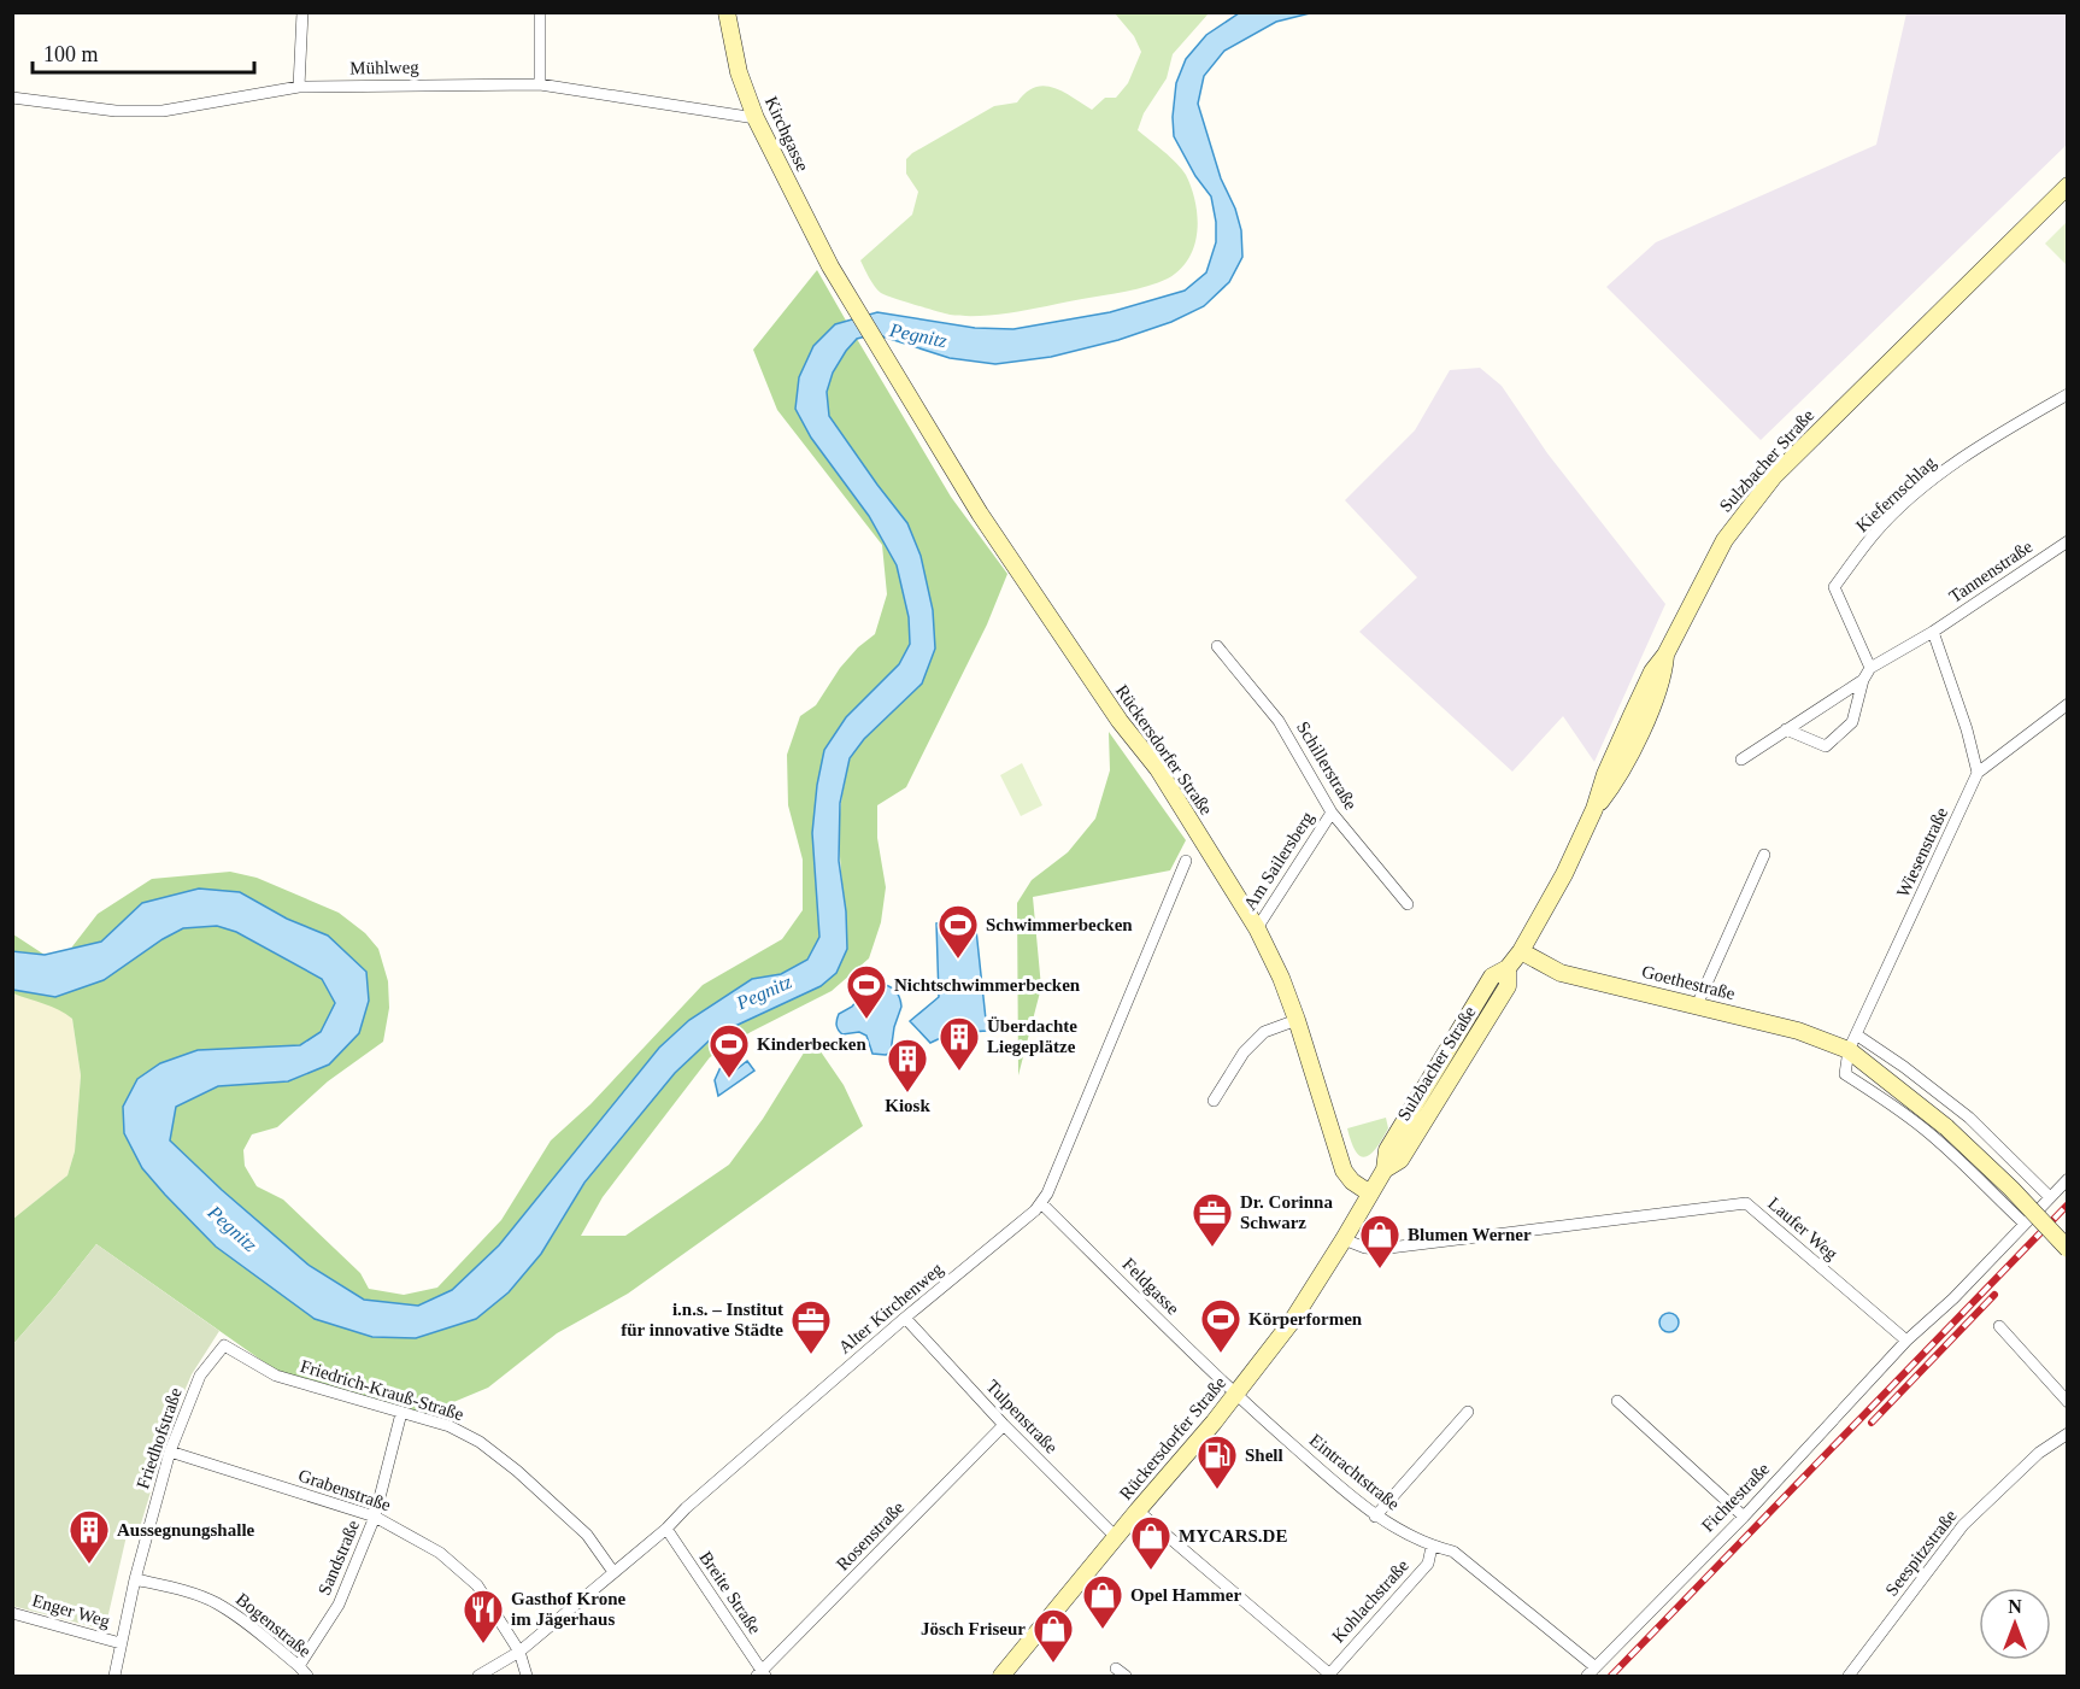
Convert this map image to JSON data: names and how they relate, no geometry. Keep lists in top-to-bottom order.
{
  "streets": {
    "main road": [
      "Kirchgasse",
      "Sulzbacher Straße",
      "Rückersdorfer Straße",
      "Goethestraße"
    ],
    "street": [
      "Mühlweg",
      "Kiefernschlag",
      "Tannenstraße",
      "Schillerstraße",
      "Wiesenstraße",
      "Am Sailersberg",
      "Laufer Weg",
      "Feldgasse",
      "Alter Kirchenweg",
      "Friedrich-Krauß-Straße",
      "Tulpenstraße",
      "Friedhofstraße",
      "Eintrachtstraße",
      "Grabenstraße",
      "Fichtestraße",
      "Rosenstraße",
      "Seespitzstraße",
      "Sandstraße",
      "Breite Straße",
      "Kohlachstraße",
      "Enger Weg",
      "Bogenstraße"
    ]
  },
  "crossings": [
    ["Mühlweg", "Kirchgasse"],
    ["Kirchgasse", "Rückersdorfer Straße"],
    ["Sulzbacher Straße", "Rückersdorfer Straße"],
    ["Sulzbacher Straße", "Goethestraße"],
    ["Kiefernschlag", "Tannenstraße"],
    ["Rückersdorfer Straße", "Am Sailersberg"],
    ["Rückersdorfer Straße", "Laufer Weg"],
    ["Rückersdorfer Straße", "Feldgasse"],
    ["Rückersdorfer Straße", "Tulpenstraße"],
    ["Rückersdorfer Straße", "Eintrachtstraße"],
    ["Schillerstraße", "Am Sailersberg"],
    ["Wiesenstraße", "Goethestraße"],
    ["Laufer Weg", "Fichtestraße"],
    ["Feldgasse", "Alter Kirchenweg"],
    ["Feldgasse", "Eintrachtstraße"],
    ["Alter Kirchenweg", "Friedrich-Krauß-Straße"],
    ["Alter Kirchenweg", "Tulpenstraße"],
    ["Alter Kirchenweg", "Grabenstraße"],
    ["Alter Kirchenweg", "Breite Straße"],
    ["Friedrich-Krauß-Straße", "Friedhofstraße"],
    ["Friedrich-Krauß-Straße", "Sandstraße"],
    ["Tulpenstraße", "Rosenstraße"],
    ["Friedhofstraße", "Grabenstraße"],
    ["Friedhofstraße", "Enger Weg"],
    ["Friedhofstraße", "Bogenstraße"],
    ["Eintrachtstraße", "Fichtestraße"],
    ["Eintrachtstraße", "Kohlachstraße"],
    ["Grabenstraße", "Sandstraße"],
    ["Rosenstraße", "Breite Straße"],
    ["Sandstraße", "Bogenstraße"]
  ],
  "water": ["Pegnitz"],
  "places": {
    "sports": [
      "Schwimmerbecken",
      "Nichtschwimmerbecken",
      "Kinderbecken",
      "Körperformen"
    ],
    "building": ["Überdachte Liegeplätze", "Kiosk", "Aussegnungshalle"],
    "office": ["Dr. Corinna Schwarz", "i.n.s. – Institut für innovative Städte"],
    "shop": [
      "Blumen Werner",
      "MYCARS.DE",
      "Opel Hammer",
      "Jösch Friseur"
    ],
    "fuel station": ["Shell"],
    "restaurant": ["Gasthof Krone im Jägerhaus"]
  },
  "scale_bar": "100 m",
  "north": "top"
}
